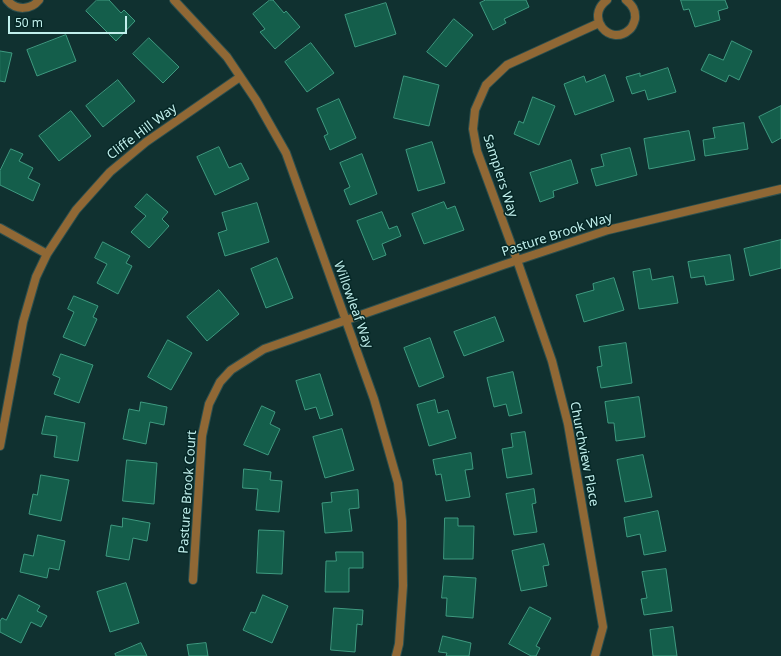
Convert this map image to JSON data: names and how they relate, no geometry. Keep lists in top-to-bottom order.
{
  "streets": {
    "street": [
      "Cliffe Hill Way",
      "Samplers Way",
      "Pasture Brook Way",
      "Willowleaf Way",
      "Churchview Place",
      "Pasture Brook Court"
    ]
  },
  "crossings": [
    ["Cliffe Hill Way", "Willowleaf Way"],
    ["Samplers Way", "Pasture Brook Way"],
    ["Samplers Way", "Churchview Place"],
    ["Pasture Brook Way", "Willowleaf Way"],
    ["Pasture Brook Way", "Churchview Place"],
    ["Pasture Brook Way", "Pasture Brook Court"],
    ["Willowleaf Way", "Pasture Brook Court"]
  ],
  "scale_bar": "50 m"
}
